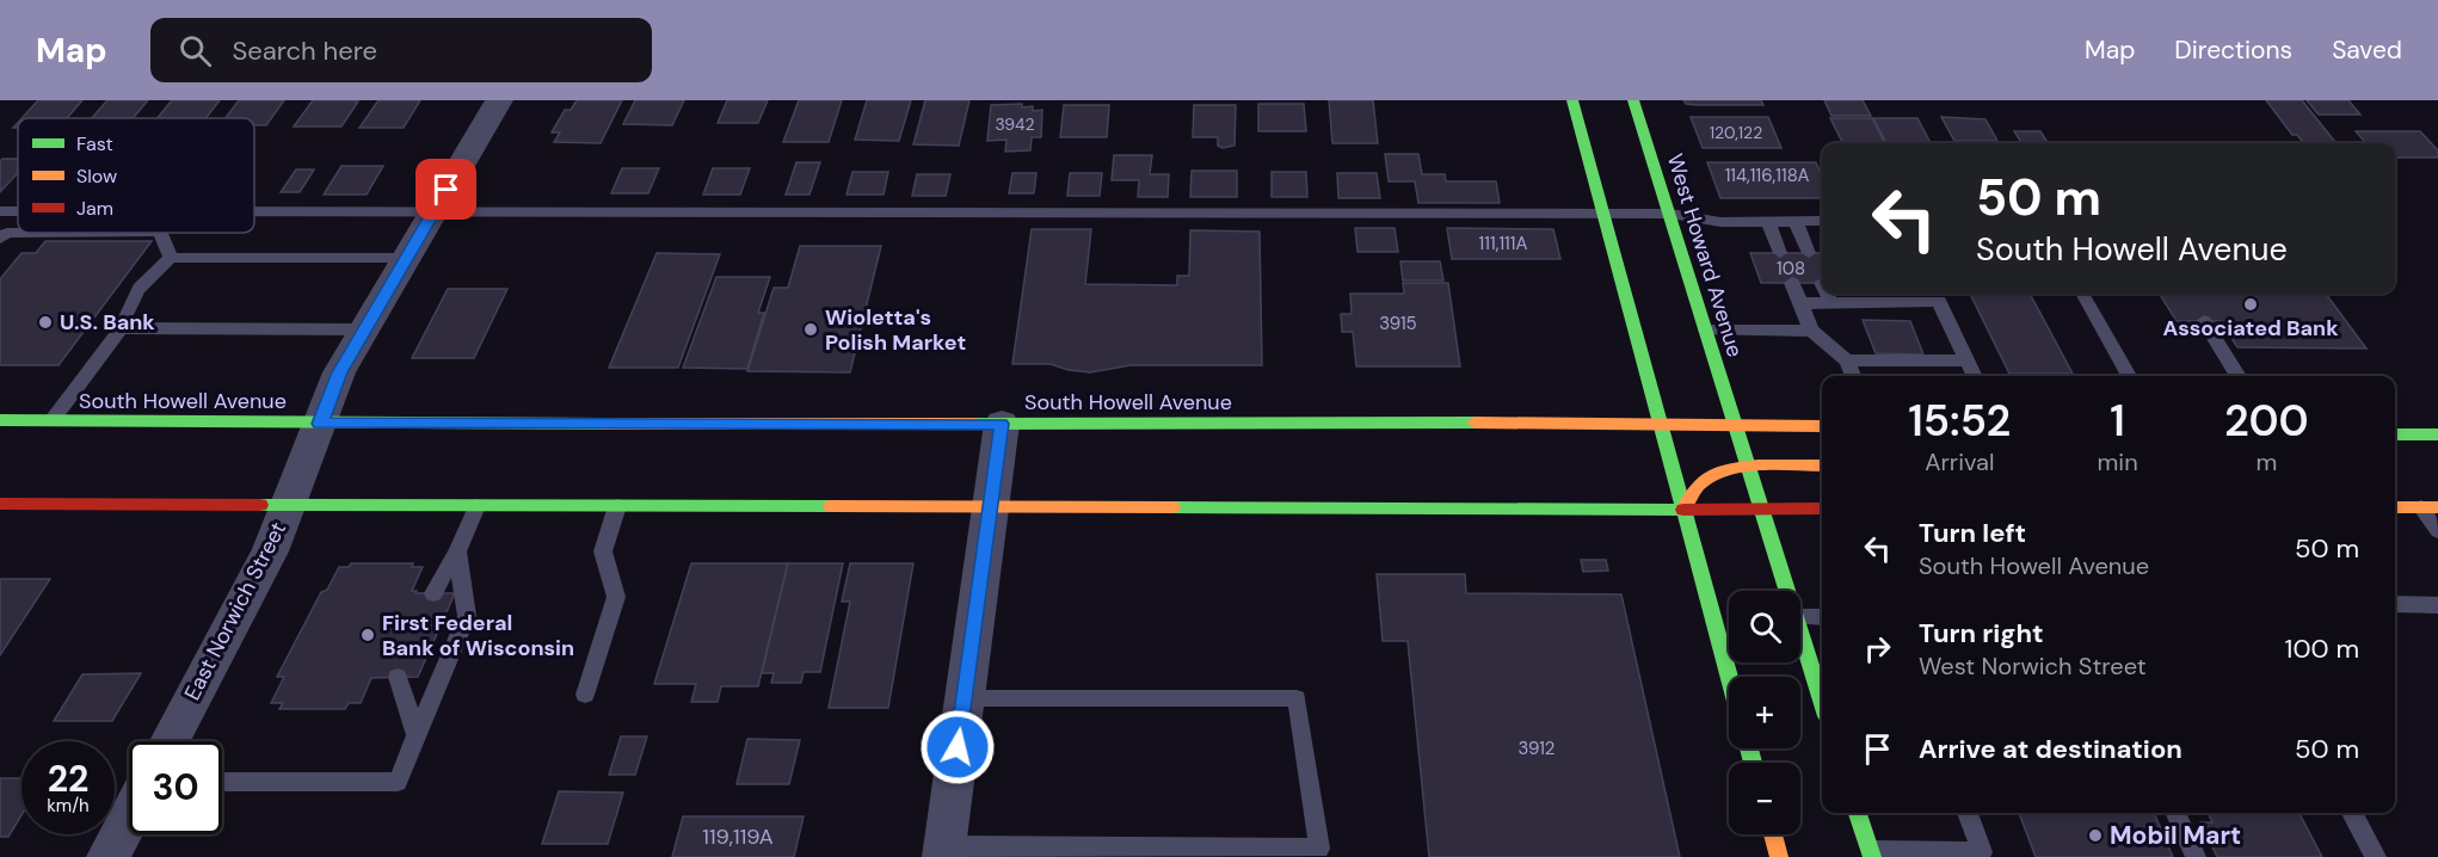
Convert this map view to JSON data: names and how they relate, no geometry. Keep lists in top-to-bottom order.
{
  "streets": {
    "main road": ["West Howard Avenue", "South Howell Avenue"],
    "street": ["East Norwich Street"]
  },
  "crossings": [
    ["West Howard Avenue", "South Howell Avenue"],
    ["South Howell Avenue", "East Norwich Street"]
  ],
  "places": [
    "Associated Bank",
    "U.S. Bank",
    "Wioletta's Polish Market",
    "First Federal Bank of Wisconsin",
    "Mobil Mart"
  ],
  "house_numbers": [
    "3942",
    "120,122",
    "114,116,118A",
    "111,111A",
    "108",
    "3915",
    "3912",
    "119,119A"
  ],
  "legend": ["Fast", "Slow", "Jam"],
  "page": {
    "header": "Map",
    "search": "Search here",
    "nav": ["Map", "Directions", "Saved"],
    "turn": ["50 m", "South Howell Avenue"],
    "eta": [
      "15:52",
      "Arrival",
      "1",
      "min",
      "200",
      "m"
    ],
    "list": [
      {
        "name": "Turn left",
        "note": "South Howell Avenue",
        "value": "50 m"
      },
      {
        "name": "Turn right",
        "note": "West Norwich Street",
        "value": "100 m"
      },
      {
        "name": "Arrive at destination",
        "value": "50 m"
      }
    ],
    "map_buttons": ["+", "−"],
    "speed": "22 km/h",
    "limit": "30"
  }
}
